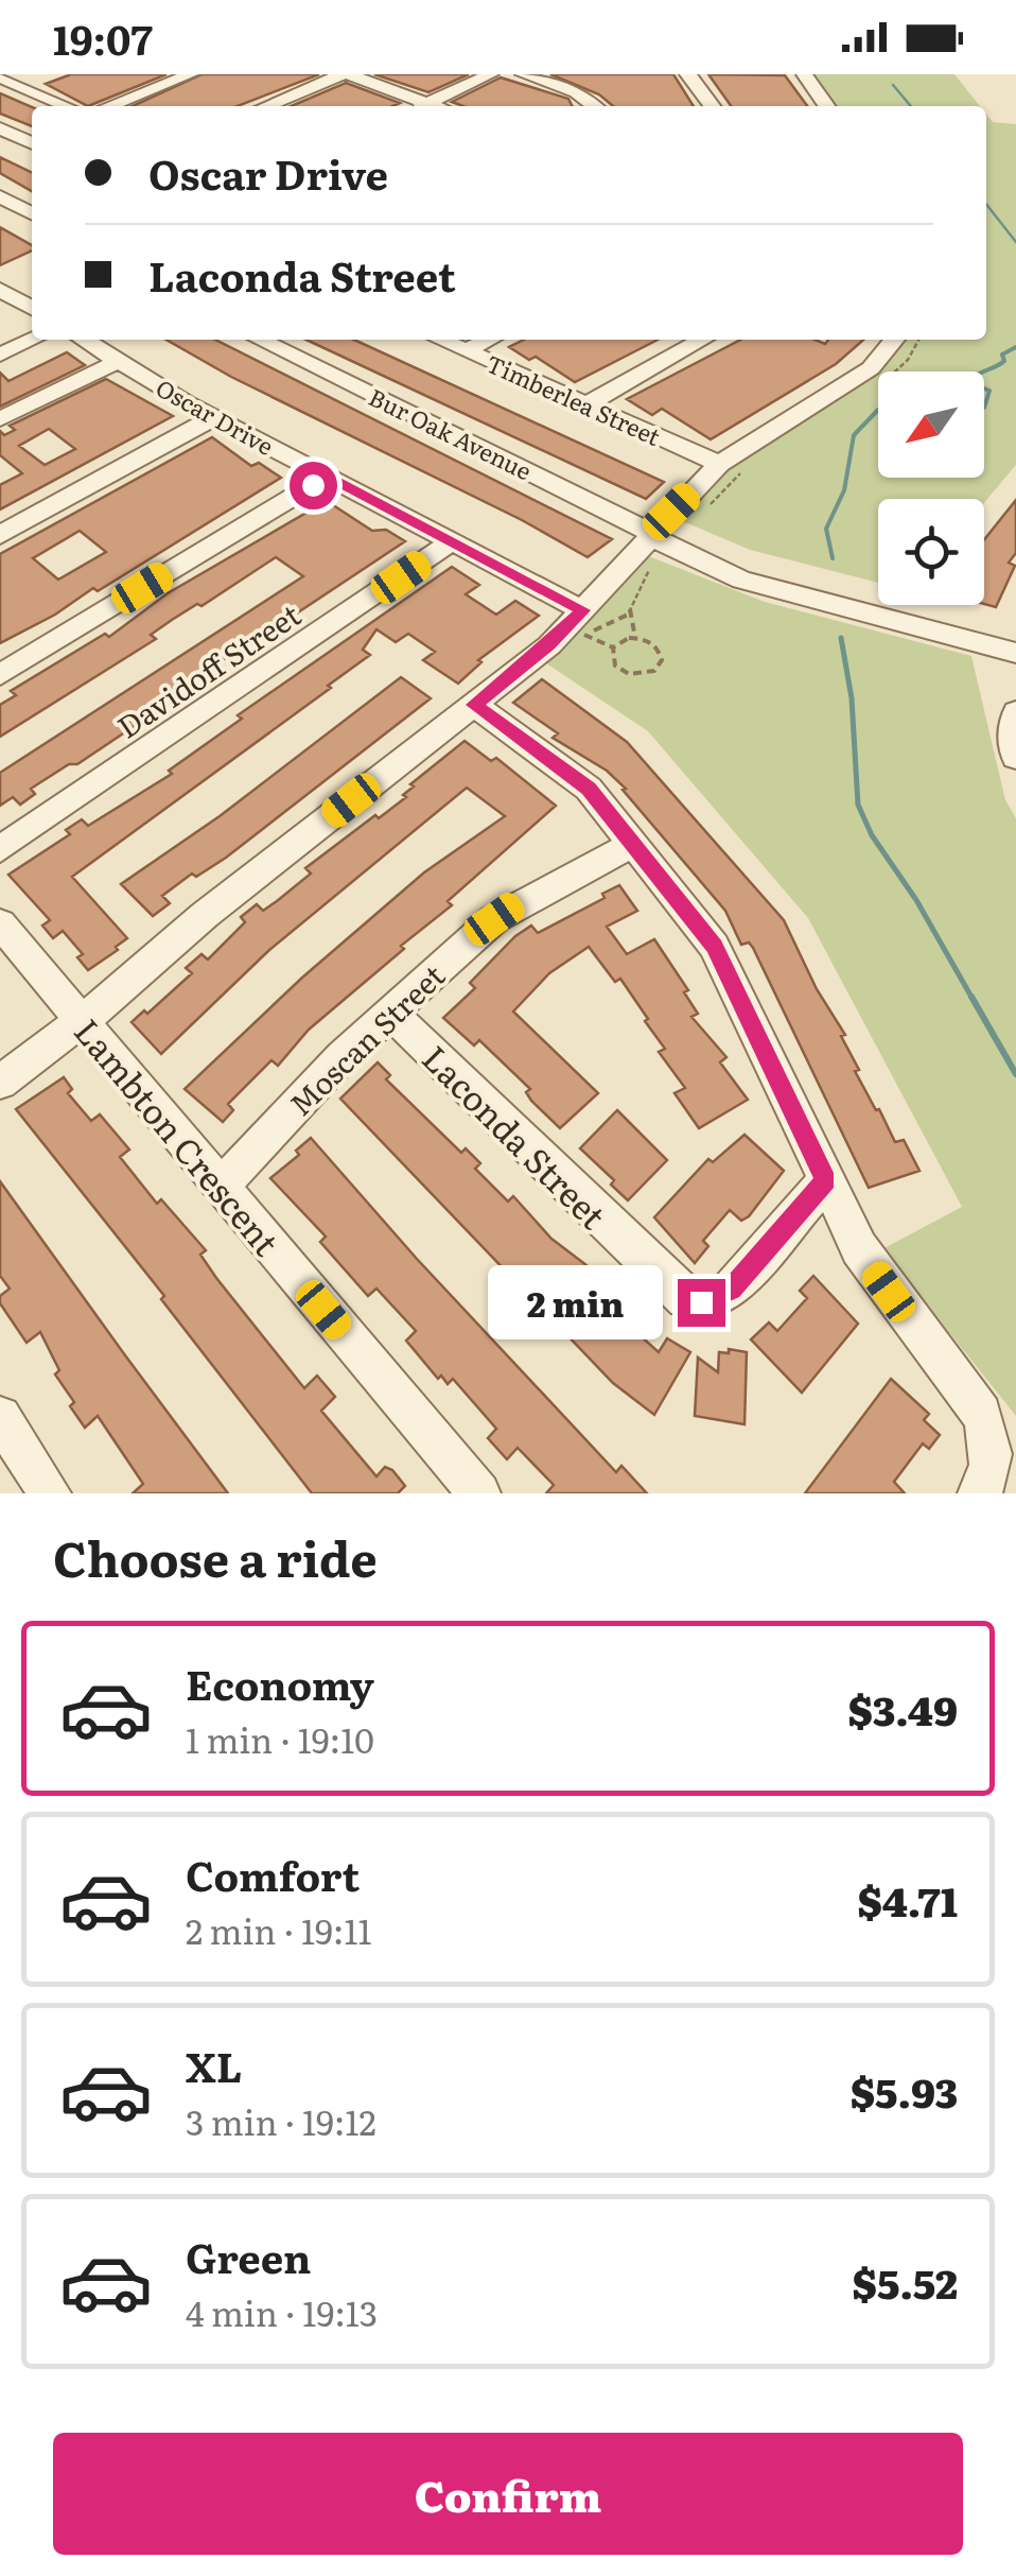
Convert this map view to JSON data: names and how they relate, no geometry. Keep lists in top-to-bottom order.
{
  "streets": {
    "street": [
      "Timberlea Street",
      "Oscar Drive",
      "Bur Oak Avenue",
      "Davidoff Street",
      "Moscan Street",
      "Lambton Crescent",
      "Laconda Street"
    ]
  },
  "crossings": [
    ["Oscar Drive", "Davidoff Street"],
    ["Moscan Street", "Lambton Crescent"],
    ["Moscan Street", "Laconda Street"]
  ],
  "north": "bottom left",
  "page": {
    "status": "19:07",
    "banner": ["Oscar Drive", "Laconda Street"],
    "bubble": "2 min",
    "heading": "Choose a ride",
    "list": [
      {
        "name": "Economy",
        "note": "1 min · 19:10",
        "value": "$3.49"
      },
      {
        "name": "Comfort",
        "note": "2 min · 19:11",
        "value": "$4.71"
      },
      {
        "name": "XL",
        "note": "3 min · 19:12",
        "value": "$5.93"
      },
      {
        "name": "Green",
        "note": "4 min · 19:13",
        "value": "$5.52"
      }
    ],
    "buttons": "Confirm"
  }
}
